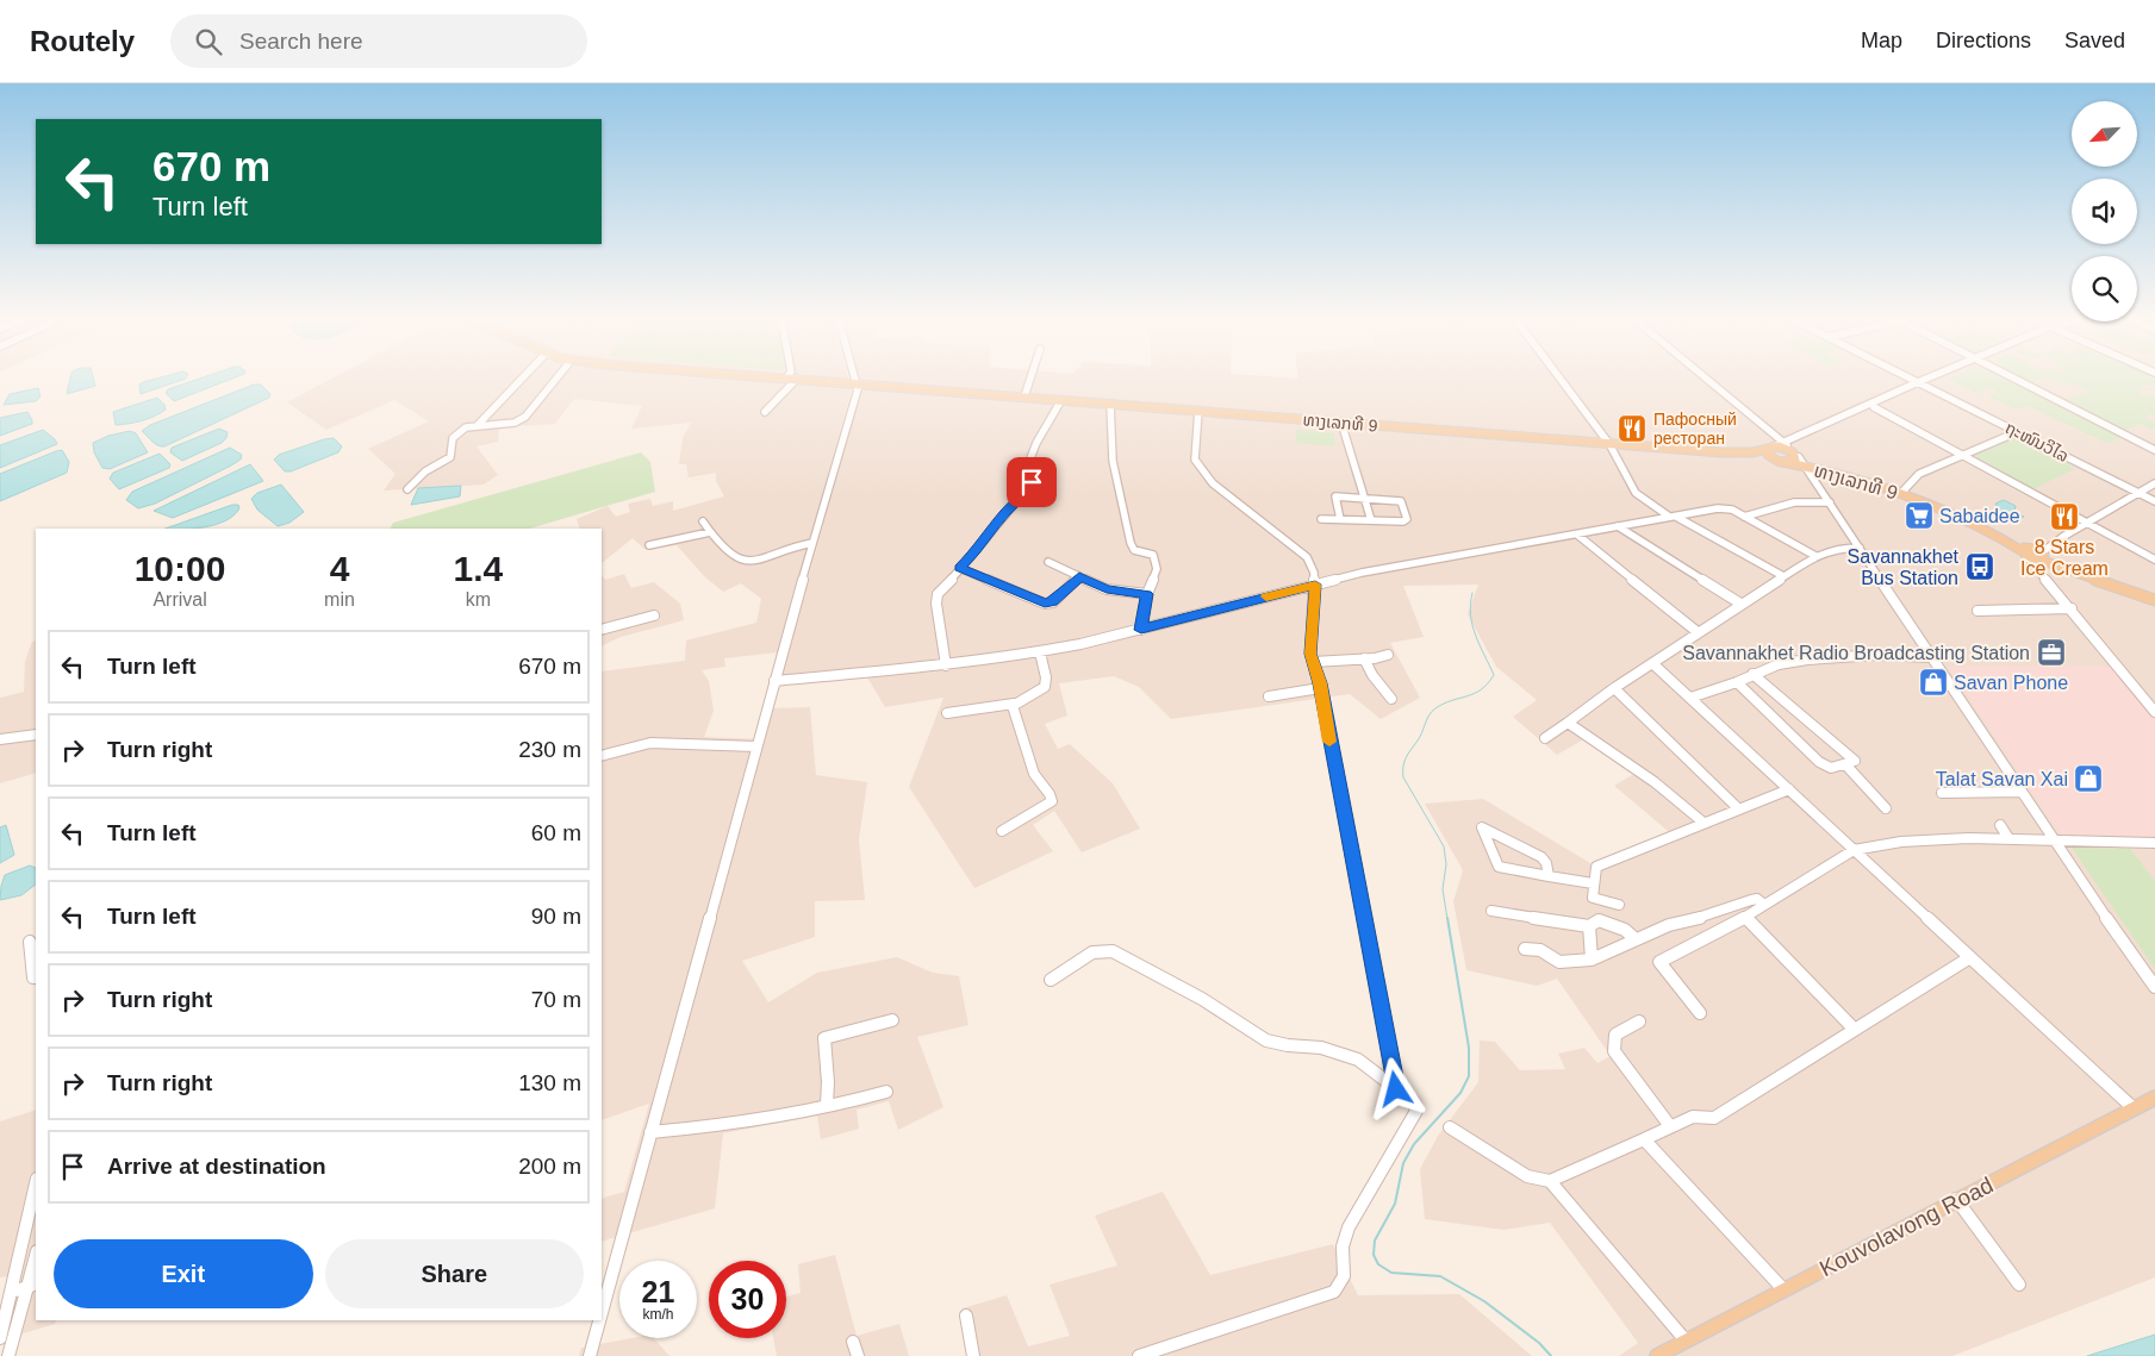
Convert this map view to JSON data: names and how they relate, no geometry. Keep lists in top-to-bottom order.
{
  "streets": {
    "main road": ["ທາງເລກທີ 9", "Kouvolavong Road"],
    "street": ["ຖະໜົນວິໄລ"]
  },
  "places": {
    "restaurant": ["Пафосный ресторан", "8 Stars Ice Cream"],
    "supermarket": ["Sabaidee"],
    "bus stop": ["Savannakhet Bus Station"],
    "office": ["Savannakhet Radio Broadcasting Station"],
    "shop": ["Savan Phone", "Talat Savan Xai"]
  },
  "north": "bottom left",
  "page": {
    "header": "Routely",
    "search": "Search here",
    "nav": ["Map", "Directions", "Saved"],
    "turn": ["670 m", "Turn left"],
    "eta": [
      "10:00",
      "Arrival",
      "4",
      "min",
      "1.4",
      "km"
    ],
    "list": [
      {
        "name": "Turn left",
        "value": "670 m"
      },
      {
        "name": "Turn right",
        "value": "230 m"
      },
      {
        "name": "Turn left",
        "value": "60 m"
      },
      {
        "name": "Turn left",
        "value": "90 m"
      },
      {
        "name": "Turn right",
        "value": "70 m"
      },
      {
        "name": "Turn right",
        "value": "130 m"
      },
      {
        "name": "Arrive at destination",
        "value": "200 m"
      }
    ],
    "buttons": ["Exit", "Share"],
    "speed": "21 km/h",
    "limit": "30"
  }
}
